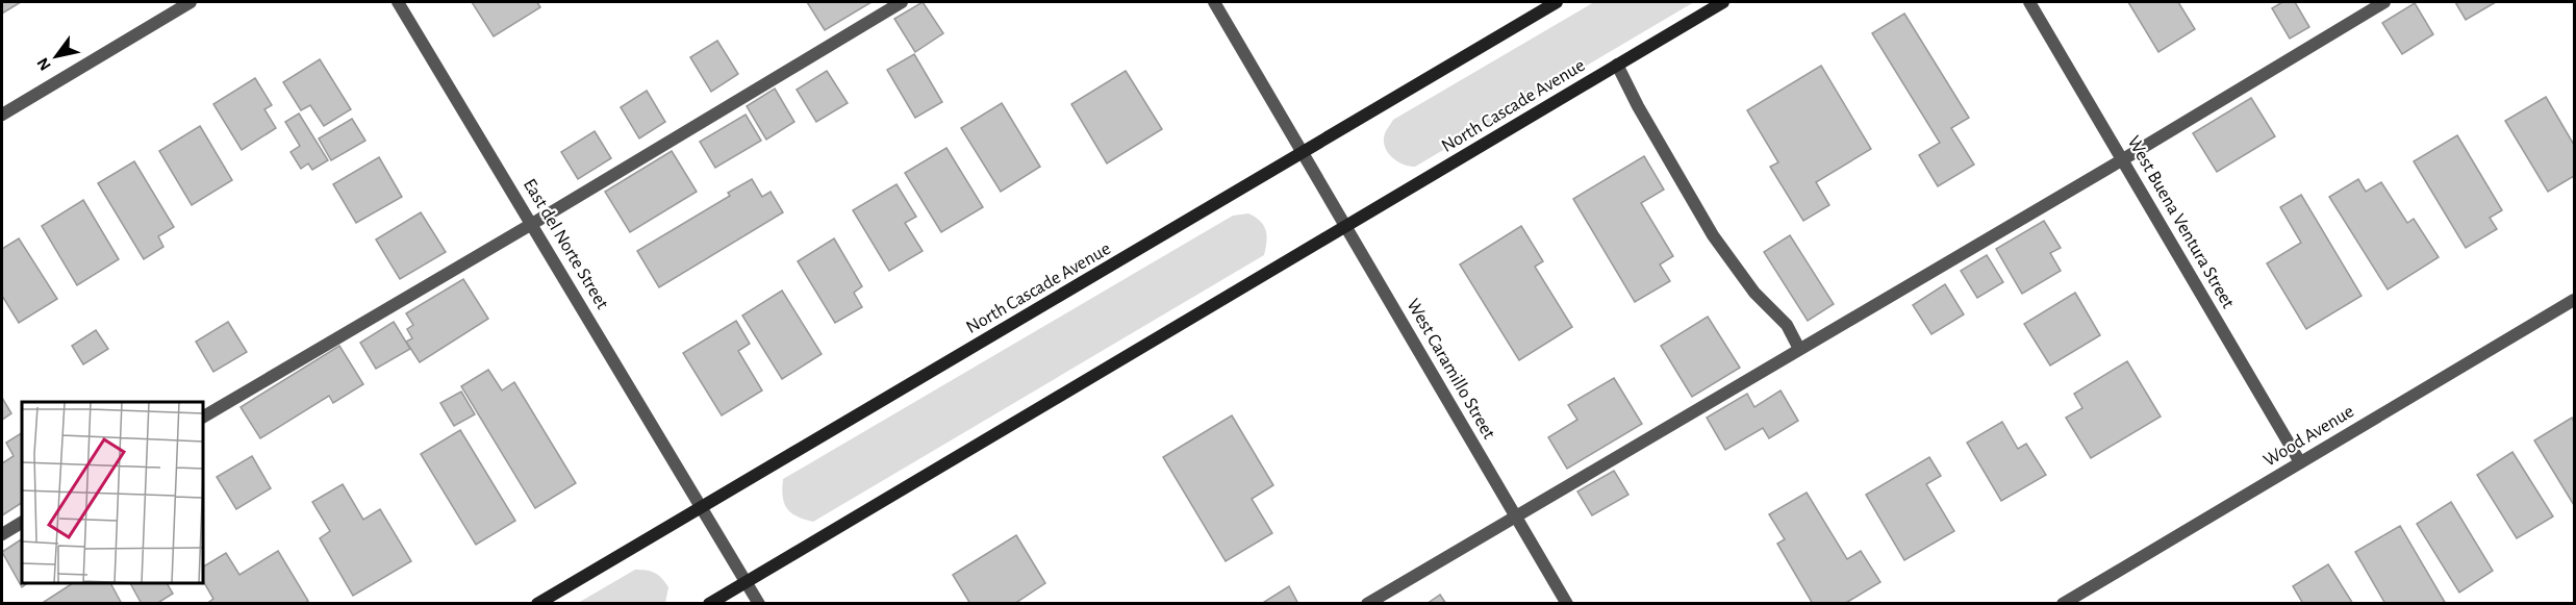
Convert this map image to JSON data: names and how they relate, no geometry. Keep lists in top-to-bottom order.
{
  "streets": {
    "main road": ["North Cascade Avenue"],
    "street": [
      "West Buena Ventura Street",
      "East del Norte Street",
      "West Caramillo Street",
      "Wood Avenue"
    ]
  },
  "crossings": [
    ["North Cascade Avenue", "East del Norte Street"],
    ["North Cascade Avenue", "West Caramillo Street"],
    ["West Buena Ventura Street", "Wood Avenue"]
  ],
  "north": "bottom left"
}
